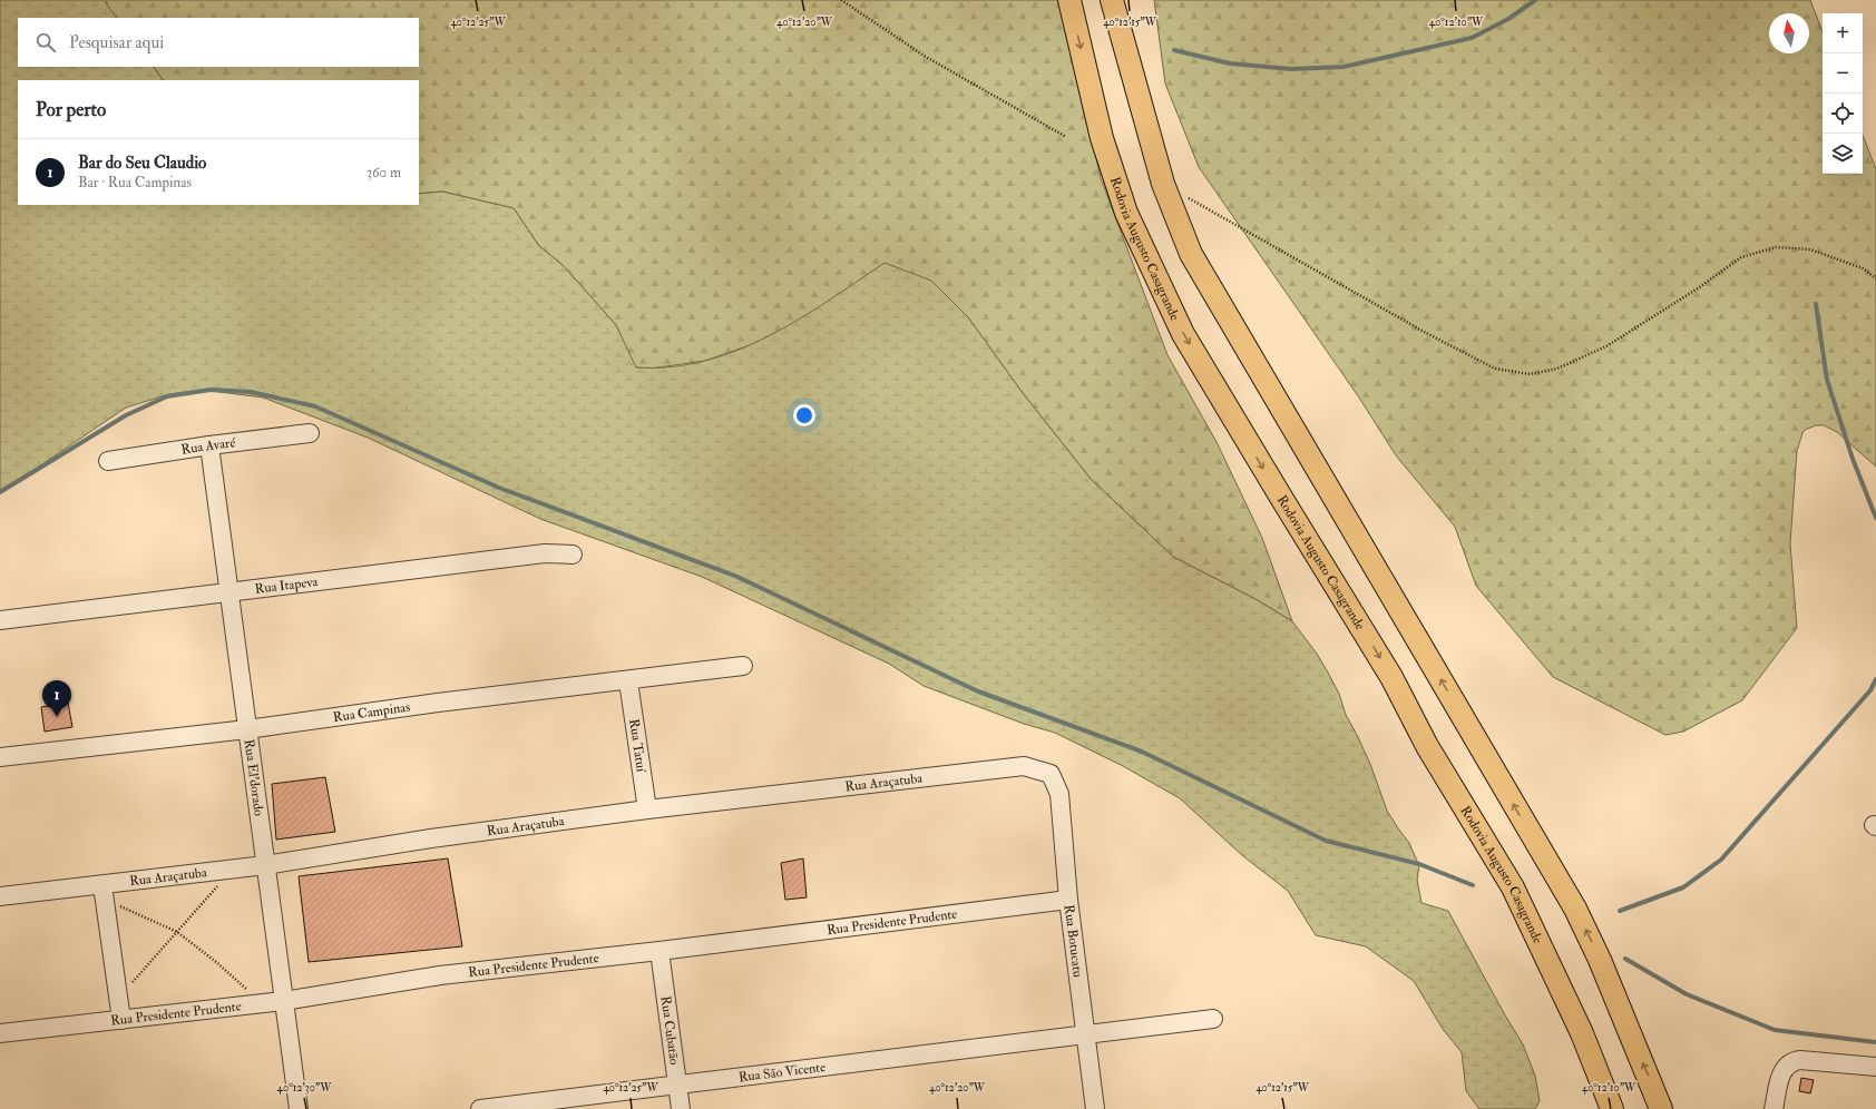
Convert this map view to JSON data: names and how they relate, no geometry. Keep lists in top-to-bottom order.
{
  "streets": {
    "main road": ["Rodovia Augusto Casagrande"],
    "street": [
      "Rua Avaré",
      "Rua Itapeva",
      "Rua Campinas",
      "Rua Tatuí",
      "Rua El'dorado",
      "Rua Araçatuba",
      "Rua Presidente Prudente",
      "Rua Botucatu",
      "Rua Cubatão",
      "Rua São Vicente"
    ]
  },
  "crossings": [
    ["Rua Avaré", "Rua El'dorado"],
    ["Rua Itapeva", "Rua El'dorado"],
    ["Rua Campinas", "Rua Tatuí"],
    ["Rua Campinas", "Rua El'dorado"],
    ["Rua Tatuí", "Rua Araçatuba"],
    ["Rua El'dorado", "Rua Araçatuba"],
    ["Rua El'dorado", "Rua Presidente Prudente"],
    ["Rua Araçatuba", "Rua Botucatu"],
    ["Rua Presidente Prudente", "Rua Botucatu"],
    ["Rua Presidente Prudente", "Rua Cubatão"],
    ["Rua Botucatu", "Rua São Vicente"],
    ["Rua Cubatão", "Rua São Vicente"]
  ],
  "north": "top",
  "page": {
    "map_buttons": ["+", "−"],
    "search": "Pesquisar aqui",
    "heading": "Por perto",
    "list": [
      {
        "mark": "1",
        "name": "Bar do Seu Claudio",
        "note": "Bar · Rua Campinas",
        "value": "360 m"
      }
    ],
    "pins": "1"
  },
  "coordinates": [
    "40°12'25\"W",
    "40°12'20\"W",
    "40°12'15\"W",
    "40°12'10\"W",
    "40°12'30\"W"
  ]
}
